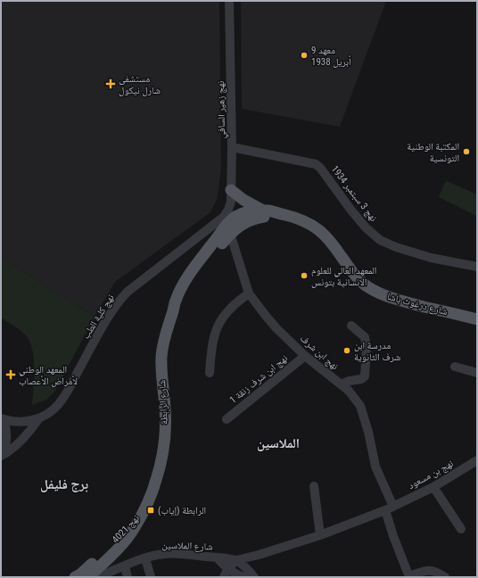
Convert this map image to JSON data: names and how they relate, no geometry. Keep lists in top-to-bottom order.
{
  "streets": {
    "main road": ["شارع درغوث باشا", "شارع الرابطة", "نهج 4021"],
    "street": [
      "نهج زهير السافي",
      "نهج 3 سبتمبر 1934",
      "نهج كلية الطب",
      "نهج ابن شرف",
      "نهج ابن شرف زنقة 1",
      "نهج بن مسعود",
      "شارع الملاسين"
    ]
  },
  "crossings": [
    ["نهج زهير السافي", "نهج 3 سبتمبر 1934"],
    ["نهج زهير السافي", "شارع درغوث باشا"],
    ["نهج زهير السافي", "نهج كلية الطب"],
    ["نهج زهير السافي", "نهج ابن شرف"],
    ["نهج زهير السافي", "شارع الرابطة"],
    ["شارع درغوث باشا", "نهج كلية الطب"],
    ["شارع درغوث باشا", "نهج ابن شرف"],
    ["شارع درغوث باشا", "شارع الرابطة"],
    ["نهج كلية الطب", "نهج ابن شرف"],
    ["نهج كلية الطب", "شارع الرابطة"],
    ["نهج ابن شرف", "نهج ابن شرف زنقة 1"],
    ["نهج ابن شرف", "شارع الرابطة"],
    ["نهج ابن شرف", "نهج بن مسعود"],
    ["نهج ابن شرف", "شارع الملاسين"],
    ["شارع الرابطة", "نهج 4021"],
    ["نهج بن مسعود", "شارع الملاسين"],
    ["نهج 4021", "شارع الملاسين"]
  ],
  "districts": ["الملاسين", "برج فليفل"],
  "places": {
    "other": [
      "معهد 9 أبريل 1938",
      "المكتبة الوطنية التونسية",
      "المعهد العالي للعلوم الانسانية بتونس",
      "مدرسة ابن شرف الثانوية"
    ],
    "health": ["مستشفى شارل نيكول", "المعهد الوطني لأمراض الأعصاب"],
    "transit": ["الرابطة (إياب)"]
  }
}
